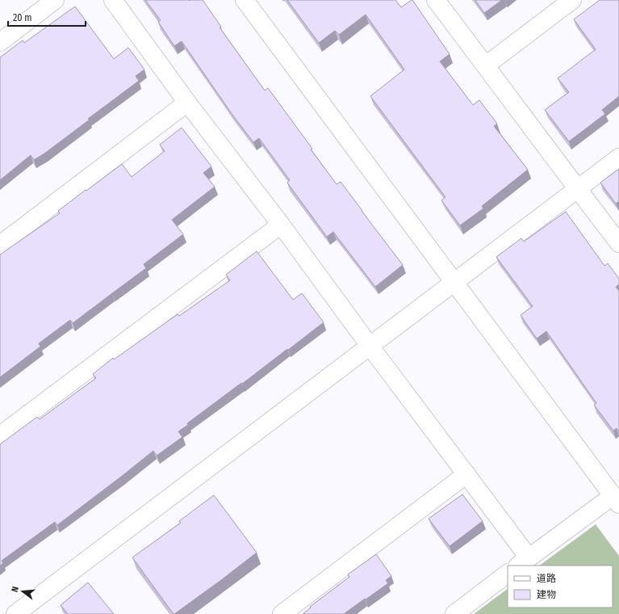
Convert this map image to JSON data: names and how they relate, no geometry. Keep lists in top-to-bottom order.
{
  "legend": ["道路", "建物"],
  "scale_bar": "20 m",
  "north": "left"
}
